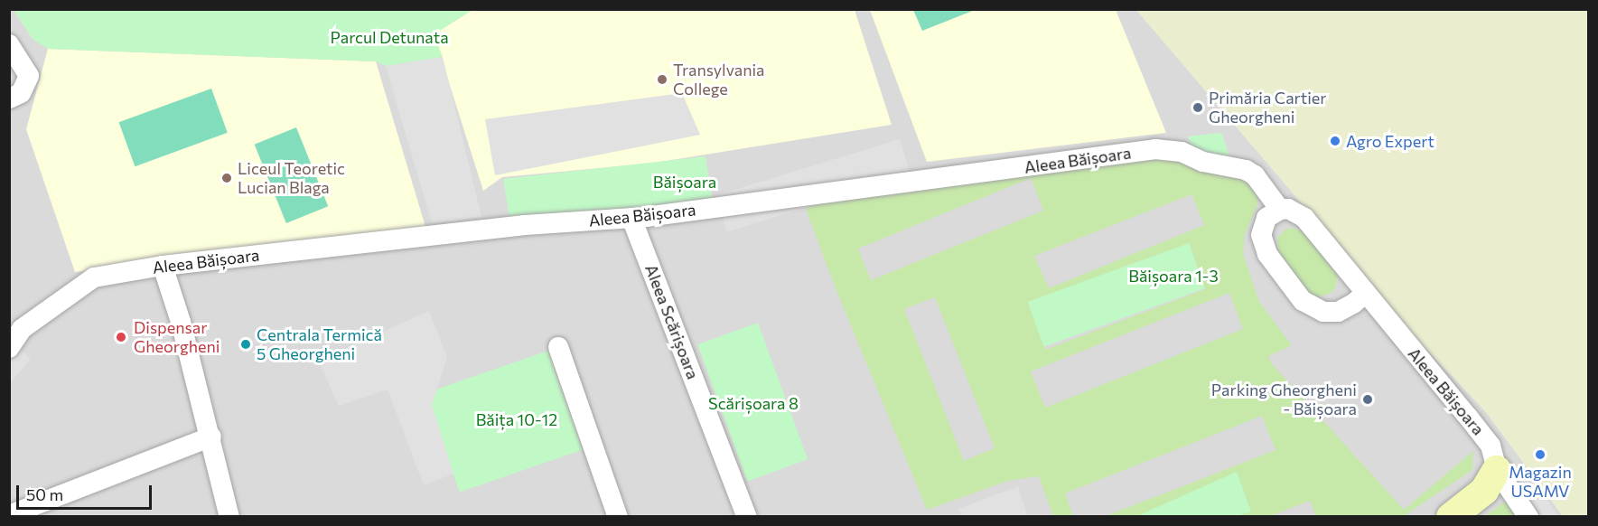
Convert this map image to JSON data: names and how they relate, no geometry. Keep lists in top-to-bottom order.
{
  "streets": {
    "street": ["Aleea Băișoara", "Aleea Scărișoara"]
  },
  "crossings": [
    ["Aleea Băișoara", "Aleea Scărișoara"]
  ],
  "parks": [
    "Parcul Detunata",
    "Băișoara",
    "Băișoara 1-3",
    "Scărișoara 8",
    "Băița 10-12"
  ],
  "places": [
    "Transylvania College",
    "Primăria Cartier Gheorgheni",
    "Agro Expert",
    "Liceul Teoretic Lucian Blaga",
    "Dispensar Gheorgheni",
    "Centrala Termică 5 Gheorgheni",
    "Parking Gheorgheni - Băișoara",
    "Magazin USAMV"
  ],
  "scale_bar": "50 m"
}
